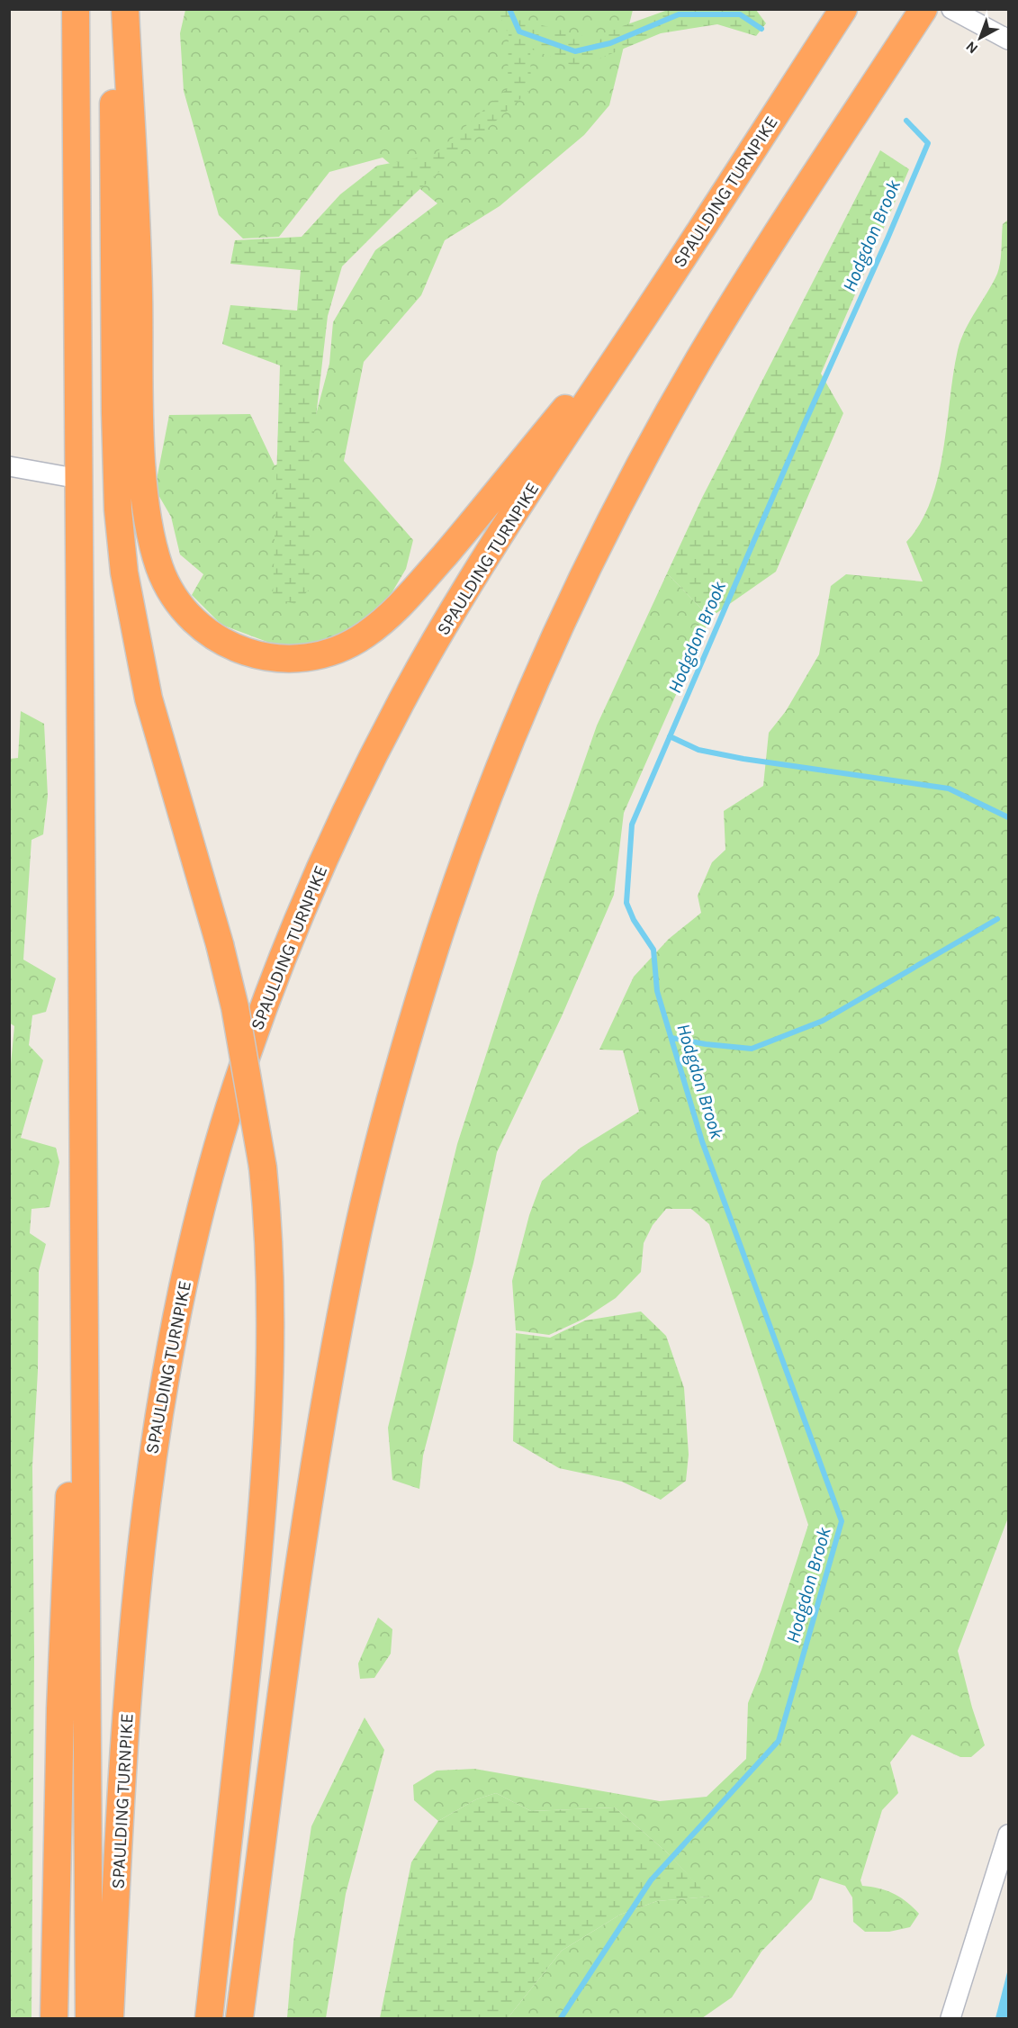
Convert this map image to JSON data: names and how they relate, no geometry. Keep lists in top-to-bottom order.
{
  "streets": {
    "highway": ["SPAULDING TURNPIKE"]
  },
  "water": ["Hodgdon Brook"],
  "north": "bottom left"
}
